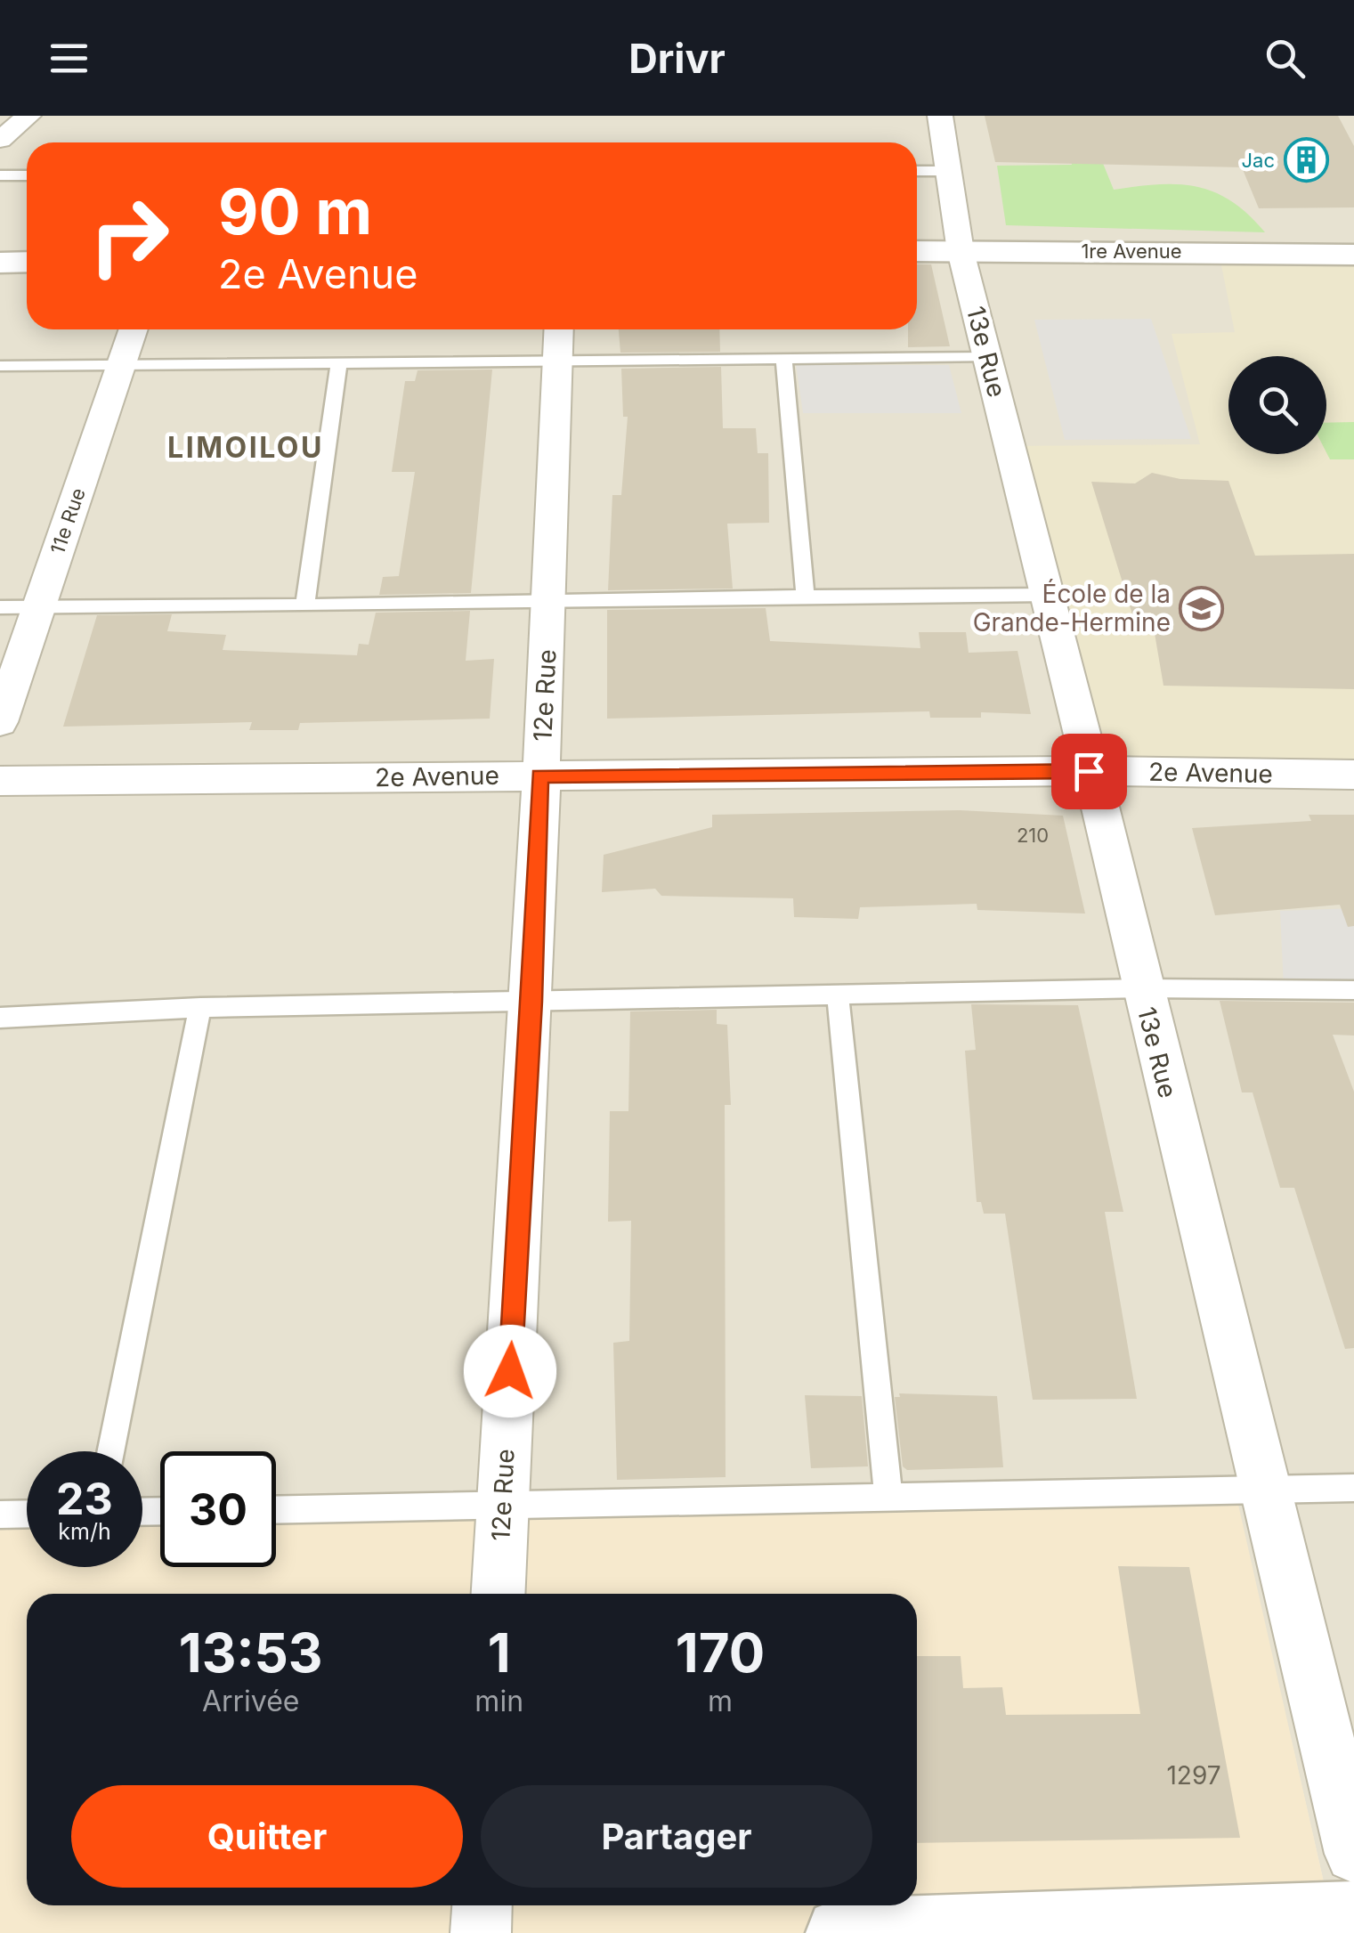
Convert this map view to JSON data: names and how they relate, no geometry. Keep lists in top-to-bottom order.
{
  "streets": {
    "street": [
      "1re Avenue",
      "13e Rue",
      "11e Rue",
      "12e Rue",
      "2e Avenue"
    ]
  },
  "crossings": [
    ["1re Avenue", "13e Rue"],
    ["13e Rue", "2e Avenue"],
    ["12e Rue", "2e Avenue"]
  ],
  "districts": ["LIMOILOU"],
  "places": {
    "building": ["Jac"],
    "school or university": ["École de la Grande-Hermine"]
  },
  "house_numbers": ["210", "1297"],
  "page": {
    "header": "Drivr",
    "turn": ["90 m", "2e Avenue"],
    "speed": "23 km/h",
    "limit": "30",
    "eta": [
      "13:53",
      "Arrivée",
      "1",
      "min",
      "170",
      "m"
    ],
    "buttons": ["Quitter", "Partager"]
  }
}
